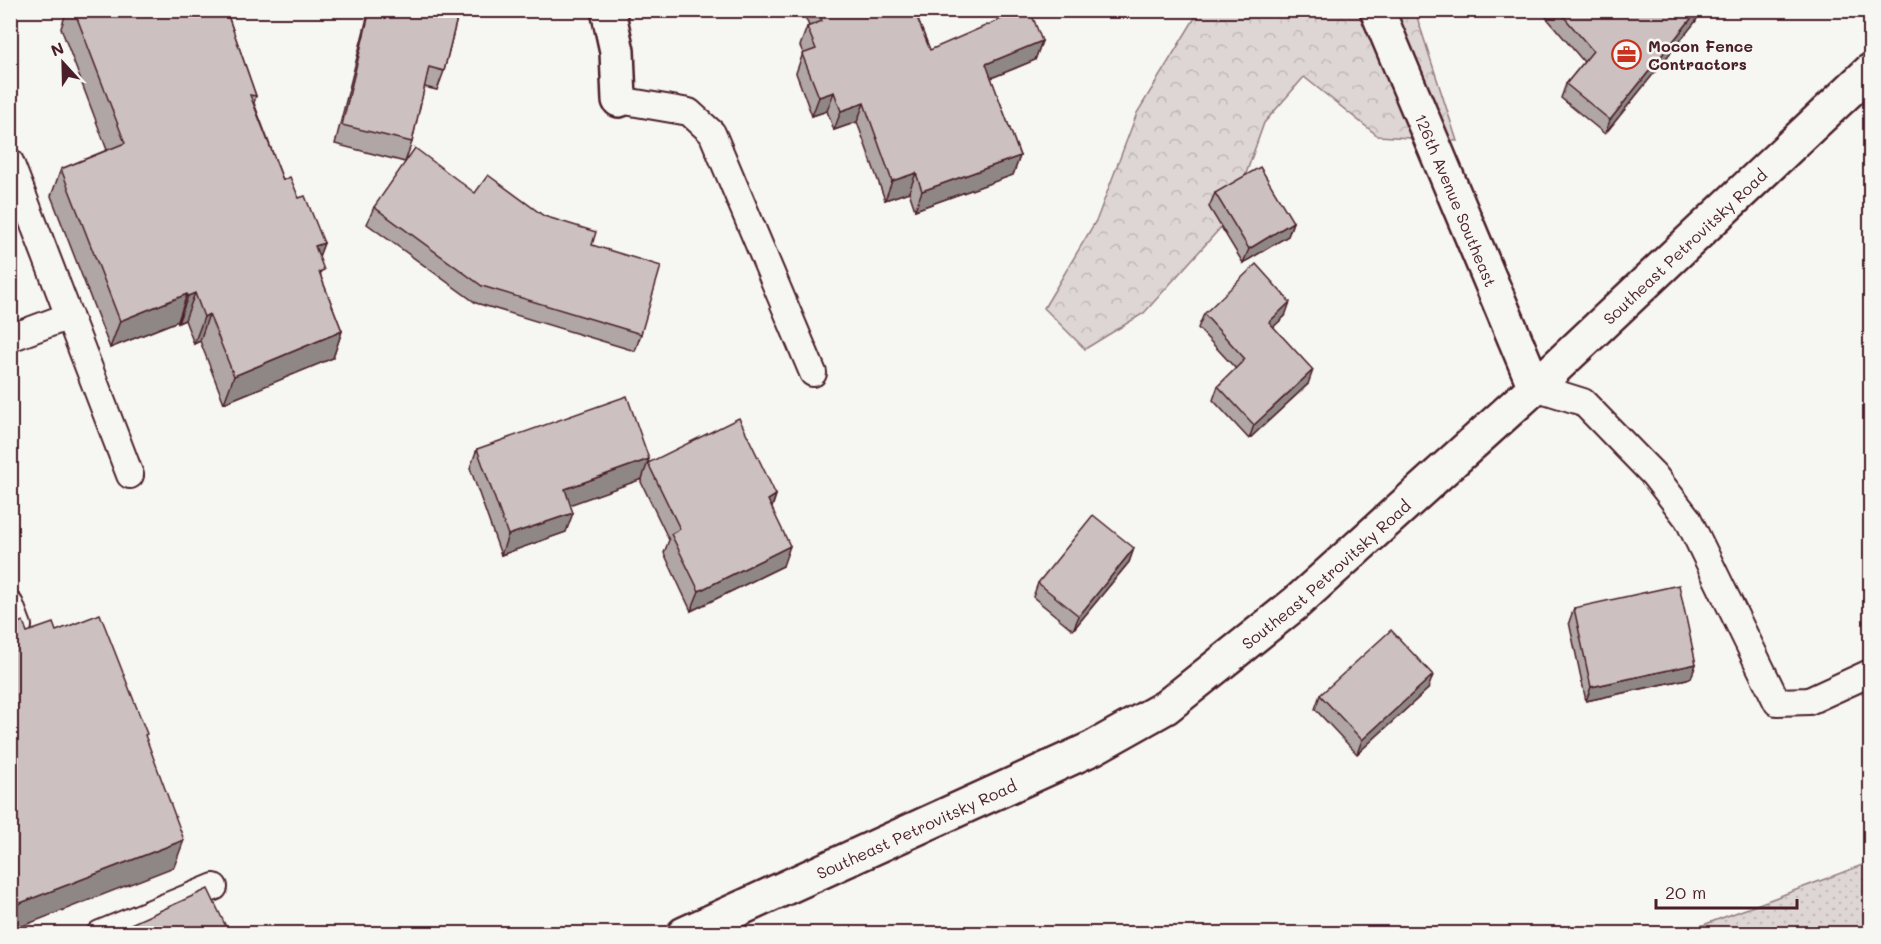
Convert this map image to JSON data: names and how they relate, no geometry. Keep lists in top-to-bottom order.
{
  "streets": {
    "main road": ["126th Avenue Southeast", "Southeast Petrovitsky Road"]
  },
  "crossings": [
    ["126th Avenue Southeast", "Southeast Petrovitsky Road"]
  ],
  "places": {
    "office": ["Mocon Fence Contractors"]
  },
  "scale_bar": "20 m",
  "north": "top"
}
